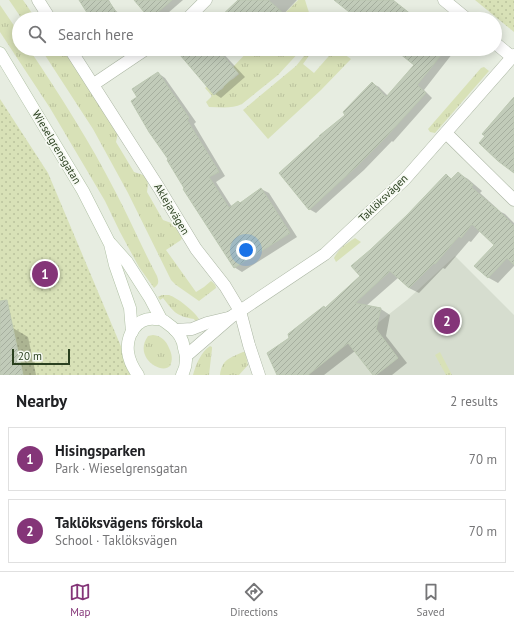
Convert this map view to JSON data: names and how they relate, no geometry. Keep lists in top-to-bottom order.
{
  "streets": {
    "street": ["Wieselgrensgatan", "Taklöksvägen", "Aklejavägen"]
  },
  "crossings": [
    ["Wieselgrensgatan", "Taklöksvägen"],
    ["Taklöksvägen", "Aklejavägen"]
  ],
  "scale_bar": "20 m",
  "page": {
    "search": "Search here",
    "pins": ["1", "2"],
    "scale": "20 m",
    "heading": ["Nearby", "2 results"],
    "list": [
      {
        "mark": "1",
        "name": "Hisingsparken",
        "note": "Park · Wieselgrensgatan",
        "value": "70 m"
      },
      {
        "mark": "2",
        "name": "Taklöksvägens förskola",
        "note": "School · Taklöksvägen",
        "value": "70 m"
      }
    ],
    "nav": ["Map", "Directions", "Saved"]
  }
}
